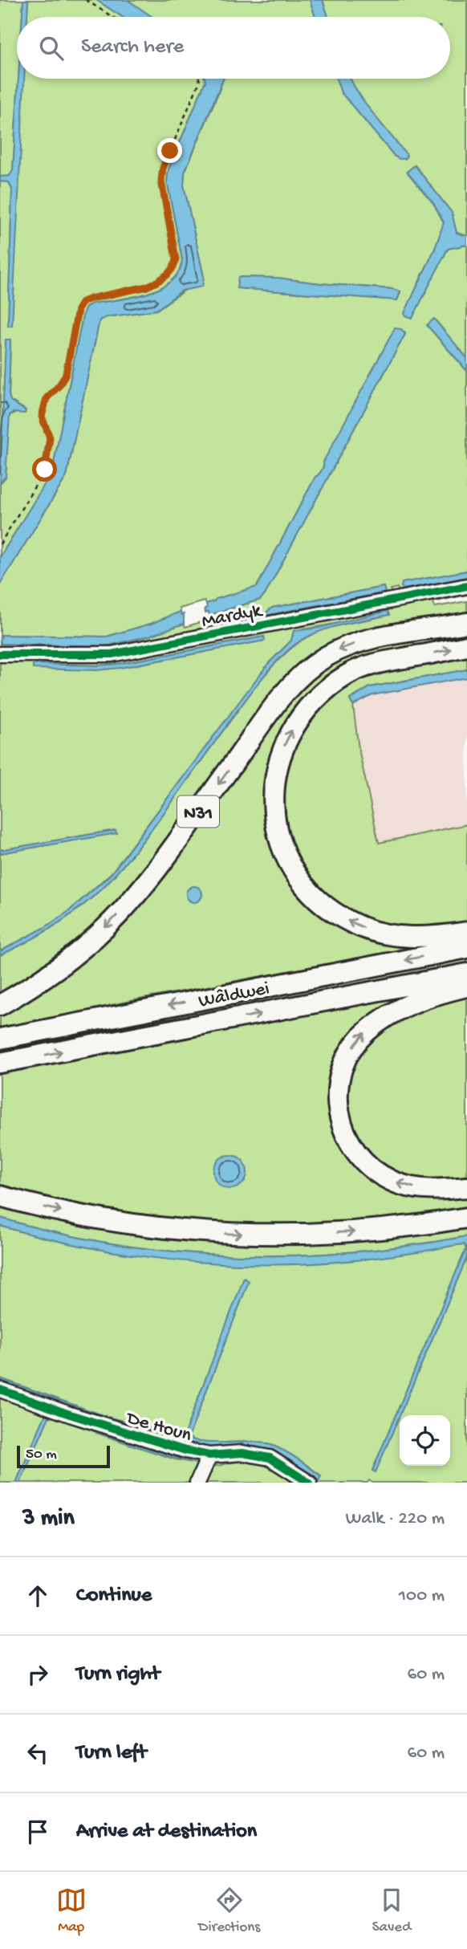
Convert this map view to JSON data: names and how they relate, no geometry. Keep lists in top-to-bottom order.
{
  "streets": {
    "highway": ["N31", "Wâldwei"],
    "street": ["Mardyk", "De Houn"]
  },
  "scale_bar": "50 m",
  "page": {
    "search": "Search here",
    "scale": "50 m",
    "heading": ["3 min", "Walk · 220 m"],
    "list": [
      ["Continue", "100 m"],
      ["Turn right", "60 m"],
      ["Turn left", "60 m"],
      "Arrive at destination"
    ],
    "nav": ["Map", "Directions", "Saved"]
  }
}
